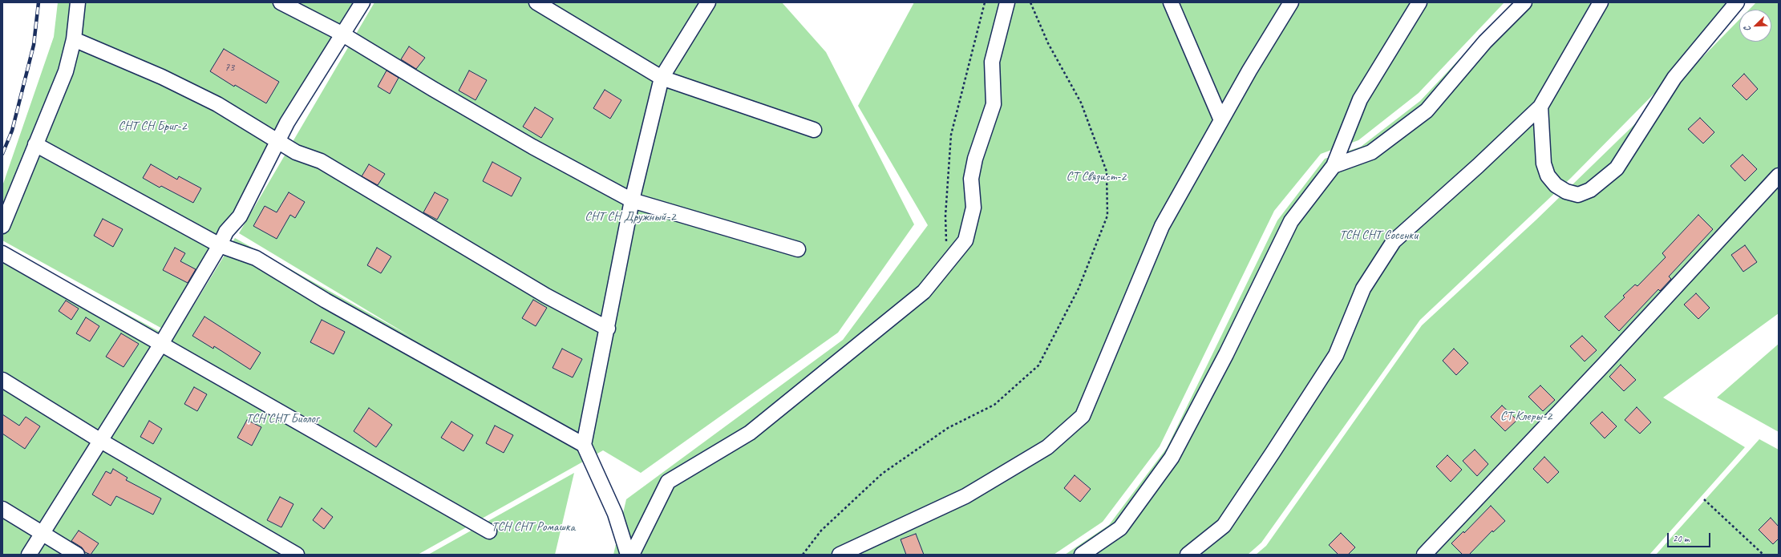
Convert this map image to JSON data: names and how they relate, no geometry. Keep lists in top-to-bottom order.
{
  "parks": [
    "СНТ СН Бриг-2",
    "СТ Связист-2",
    "СНТ СН Дружный-2",
    "ТСН СНТ Сосенки",
    "СТ Клеры-2",
    "ТСН СНТ Биолог",
    "ТСН СНТ Ромашка"
  ],
  "house_numbers": ["73"],
  "scale_bar": "20 m",
  "north": "bottom left"
}
